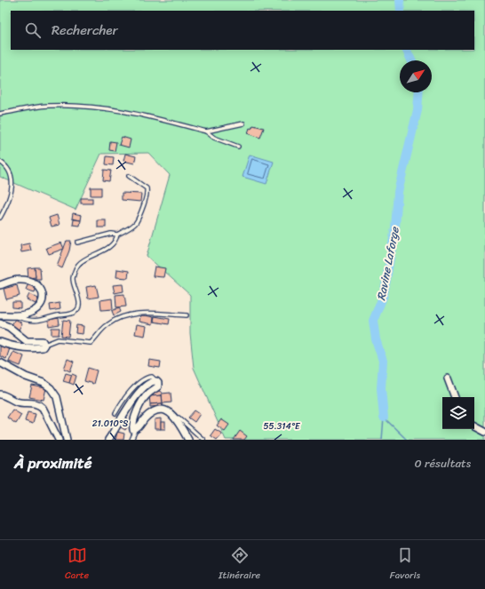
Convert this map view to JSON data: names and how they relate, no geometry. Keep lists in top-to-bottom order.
{
  "water": ["Ravine Laforge"],
  "north": "top right",
  "page": {
    "search": "Rechercher",
    "heading": ["À proximité", "0 résultats"],
    "nav": ["Carte", "Itinéraire", "Favoris"]
  },
  "coordinates": ["21.010°S", "55.314°E"]
}
